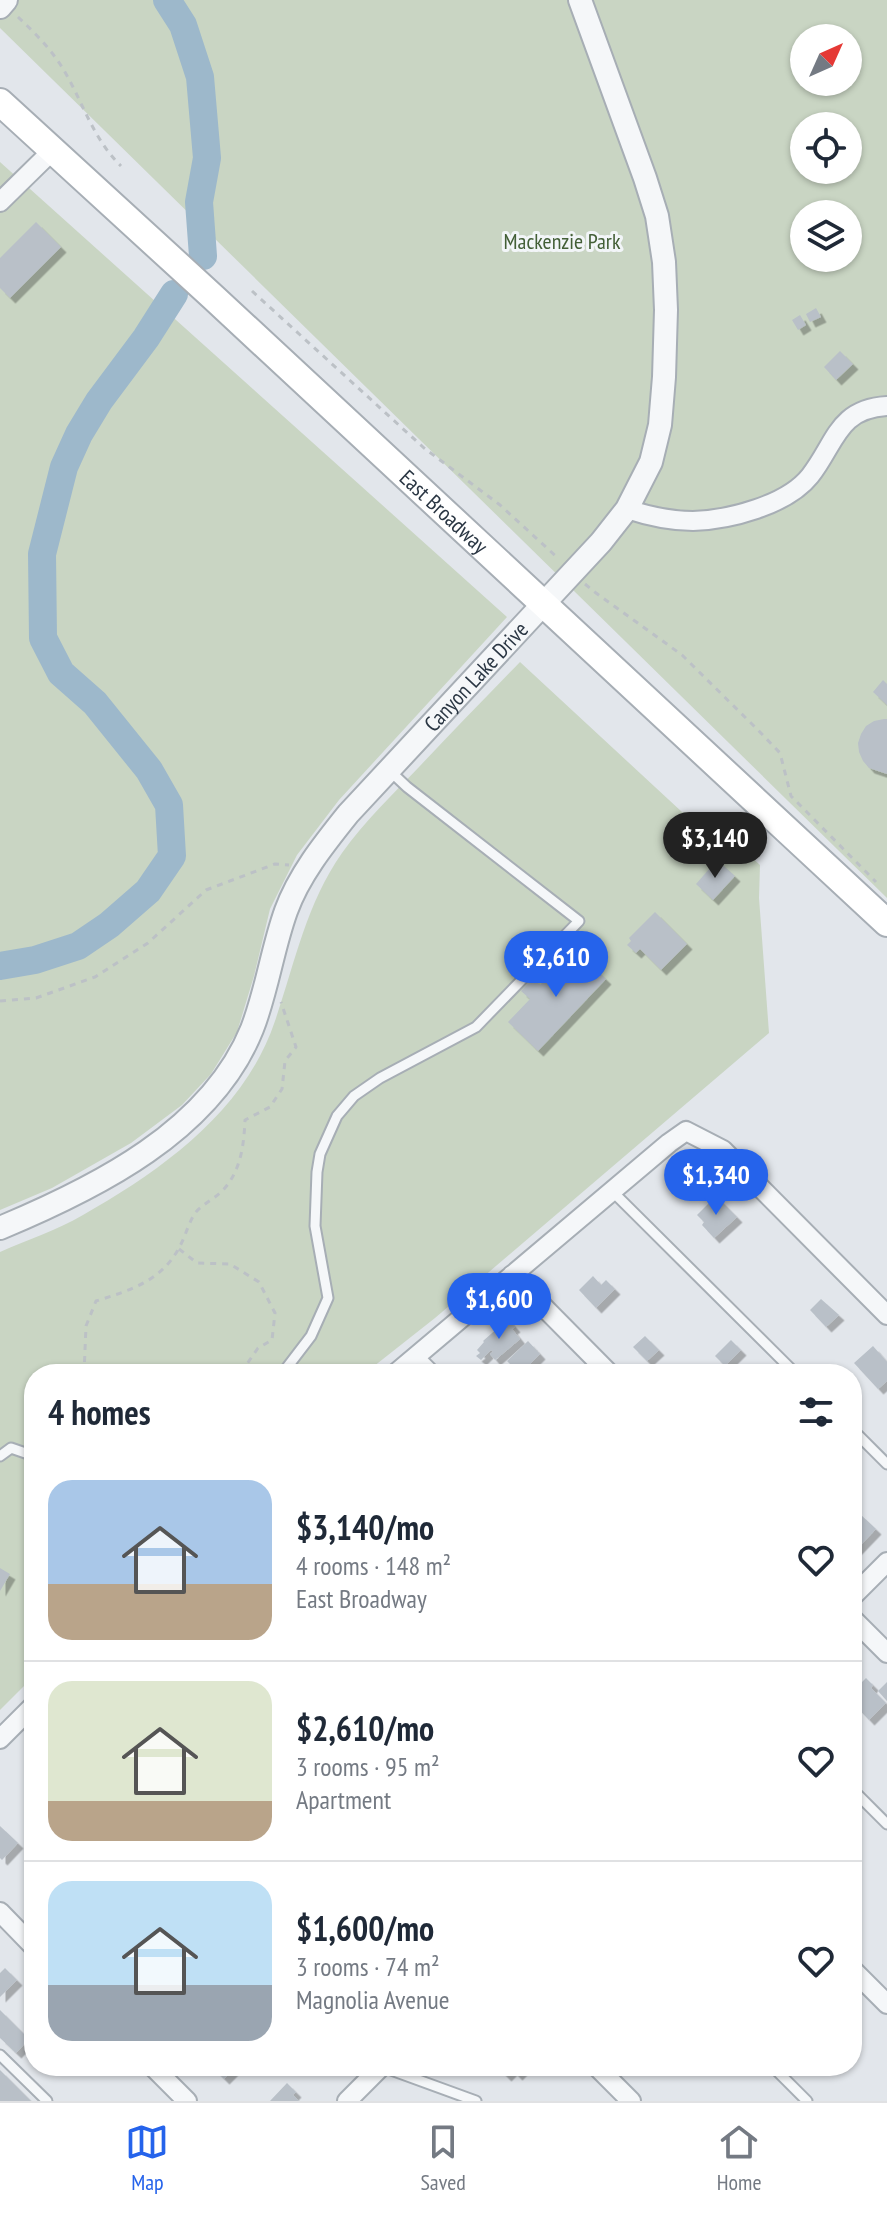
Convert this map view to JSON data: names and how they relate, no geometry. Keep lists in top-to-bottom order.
{
  "streets": {
    "main road": ["East Broadway"],
    "street": ["Canyon Lake Drive"]
  },
  "crossings": [
    ["East Broadway", "Canyon Lake Drive"]
  ],
  "parks": ["Mackenzie Park"],
  "north": "top right",
  "page": {
    "price": [
      "$3,140",
      "$2,610",
      "$1,340",
      "$1,600"
    ],
    "heading": "4 homes",
    "list": [
      {
        "name": "$3,140/mo",
        "note": "4 rooms · 148 m² · East Broadway"
      },
      {
        "name": "$2,610/mo",
        "note": "3 rooms · 95 m² · Apartment"
      },
      {
        "name": "$1,600/mo",
        "note": "3 rooms · 74 m² · Magnolia Avenue"
      }
    ],
    "tabs": ["Map", "Saved", "Home"]
  }
}
